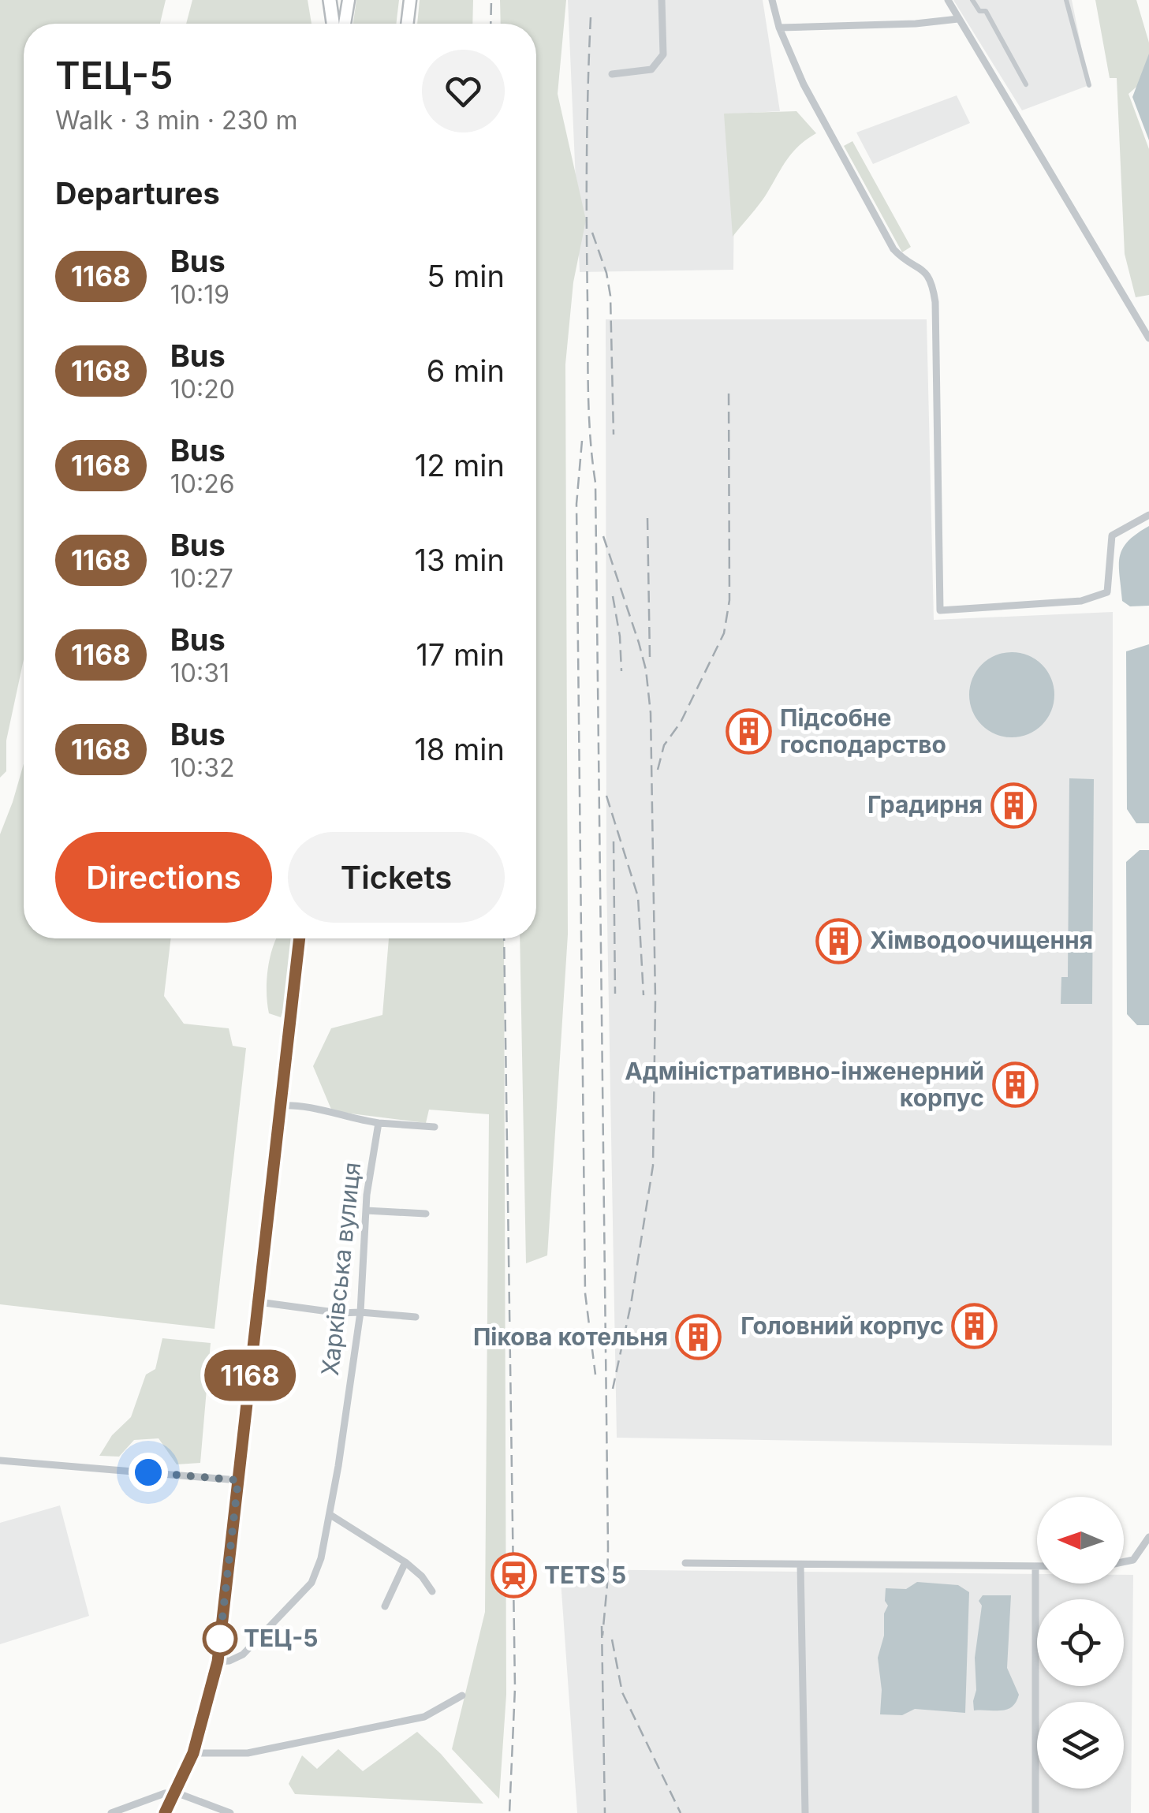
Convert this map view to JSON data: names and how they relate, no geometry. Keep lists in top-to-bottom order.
{
  "streets": {
    "street": ["Харківська вулиця"]
  },
  "places": {
    "building": [
      "Підсобне господарство",
      "Градирня",
      "Хімводоочищення",
      "Адміністративно-інженерний корпус",
      "Головний корпус",
      "Пікова котельня"
    ],
    "station": ["TETS 5"],
    "other": ["ТЕЦ-5"]
  },
  "lines": ["bus line 1168"],
  "north": "left",
  "page": {
    "on_map": "1168",
    "heading": [
      ["ТЕЦ-5", "Walk · 3 min · 230 m"],
      "Departures"
    ],
    "list": [
      {
        "mark": "1168",
        "name": "Bus",
        "note": "10:19",
        "value": "5 min"
      },
      {
        "mark": "1168",
        "name": "Bus",
        "note": "10:20",
        "value": "6 min"
      },
      {
        "mark": "1168",
        "name": "Bus",
        "note": "10:26",
        "value": "12 min"
      },
      {
        "mark": "1168",
        "name": "Bus",
        "note": "10:27",
        "value": "13 min"
      },
      {
        "mark": "1168",
        "name": "Bus",
        "note": "10:31",
        "value": "17 min"
      },
      {
        "mark": "1168",
        "name": "Bus",
        "note": "10:32",
        "value": "18 min"
      }
    ],
    "buttons": ["Directions", "Tickets"]
  }
}
